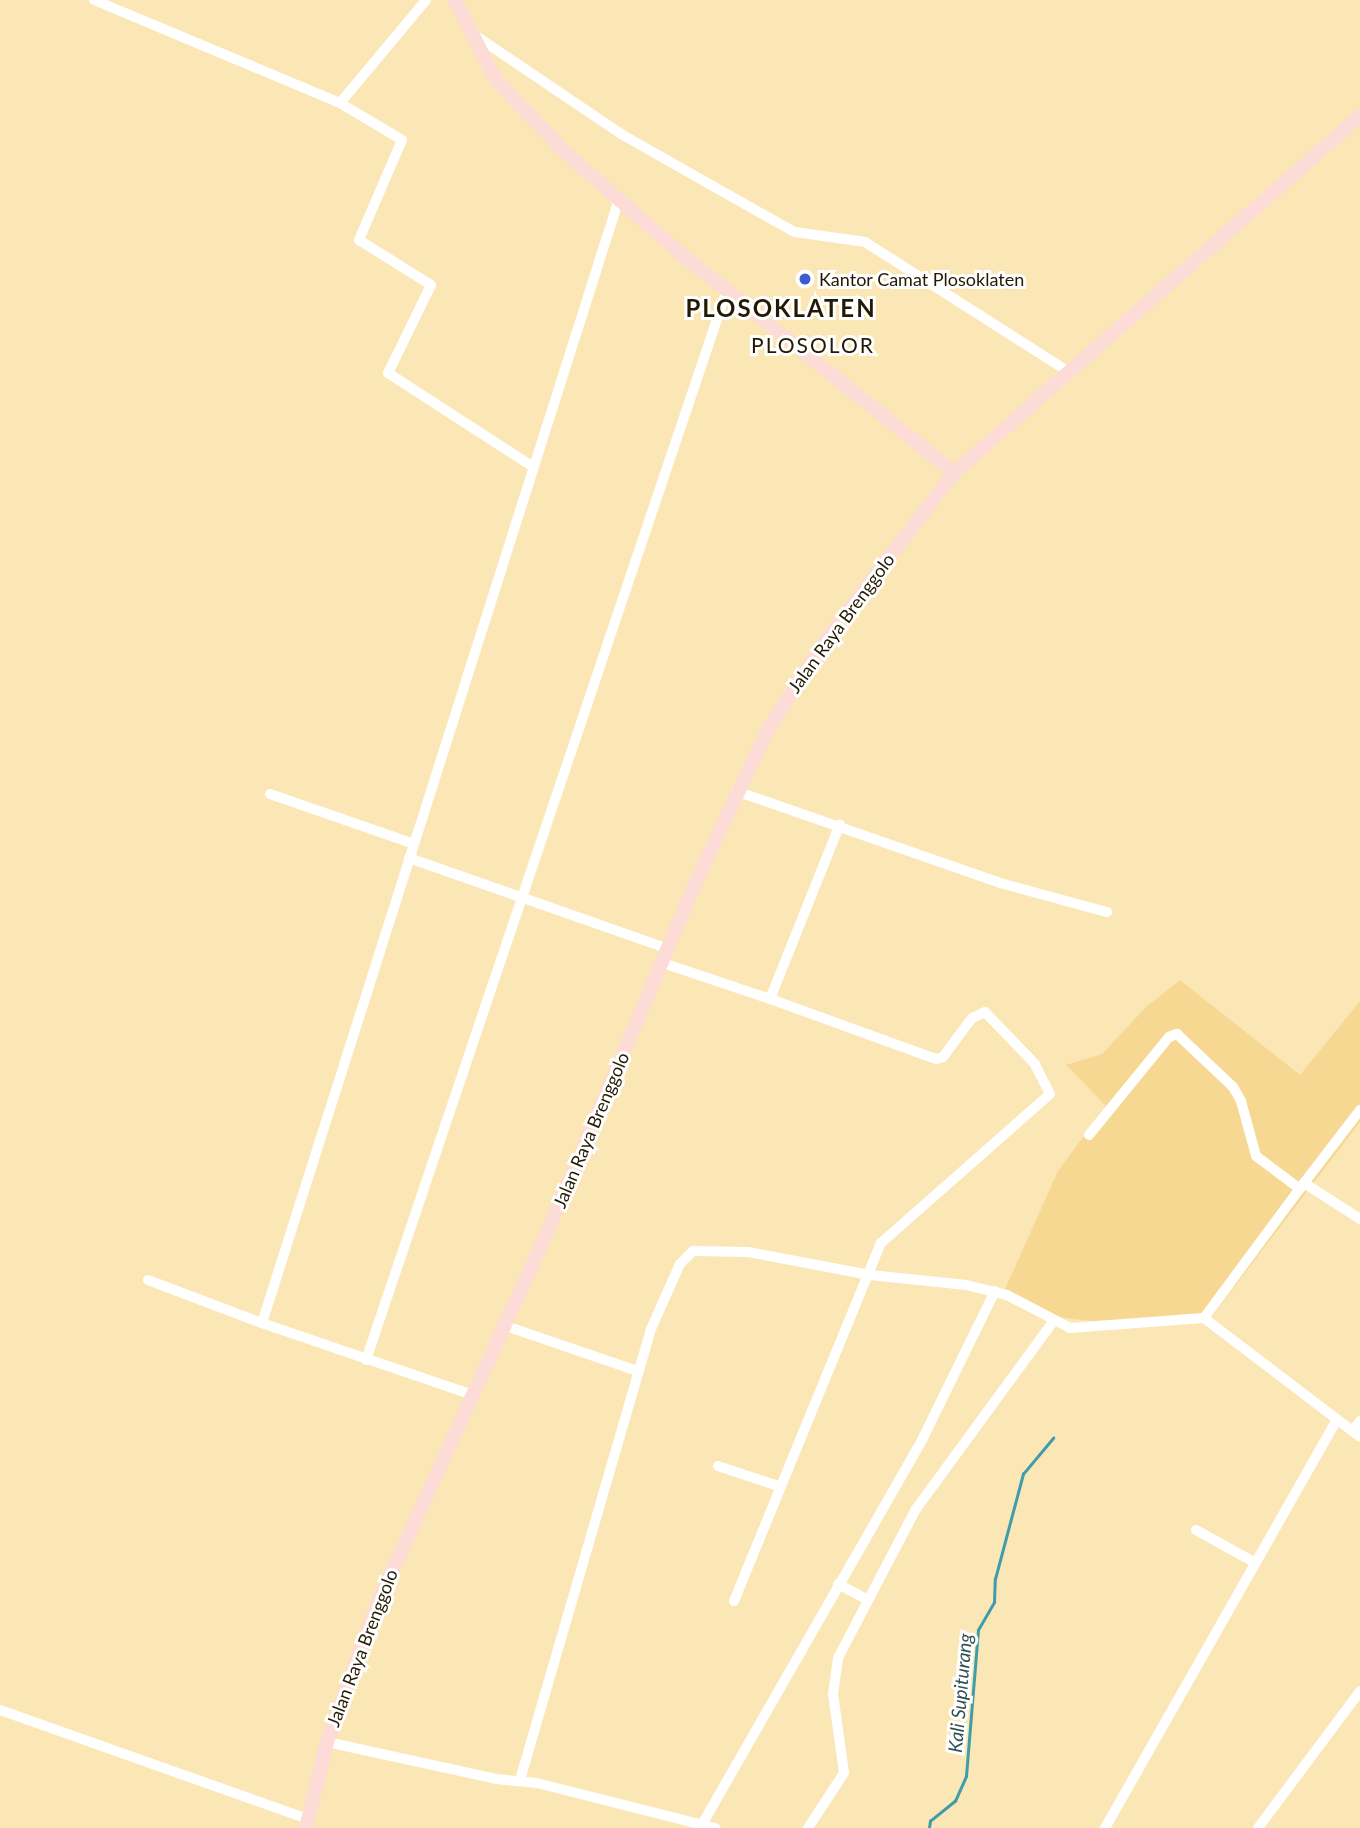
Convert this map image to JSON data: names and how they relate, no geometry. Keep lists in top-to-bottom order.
{
  "streets": {
    "main road": ["Jalan Raya Brenggolo"]
  },
  "districts": ["PLOSOKLATEN", "PLOSOLOR"],
  "water": ["Kali Supiturang"],
  "places": ["Kantor Camat Plosoklaten"]
}
